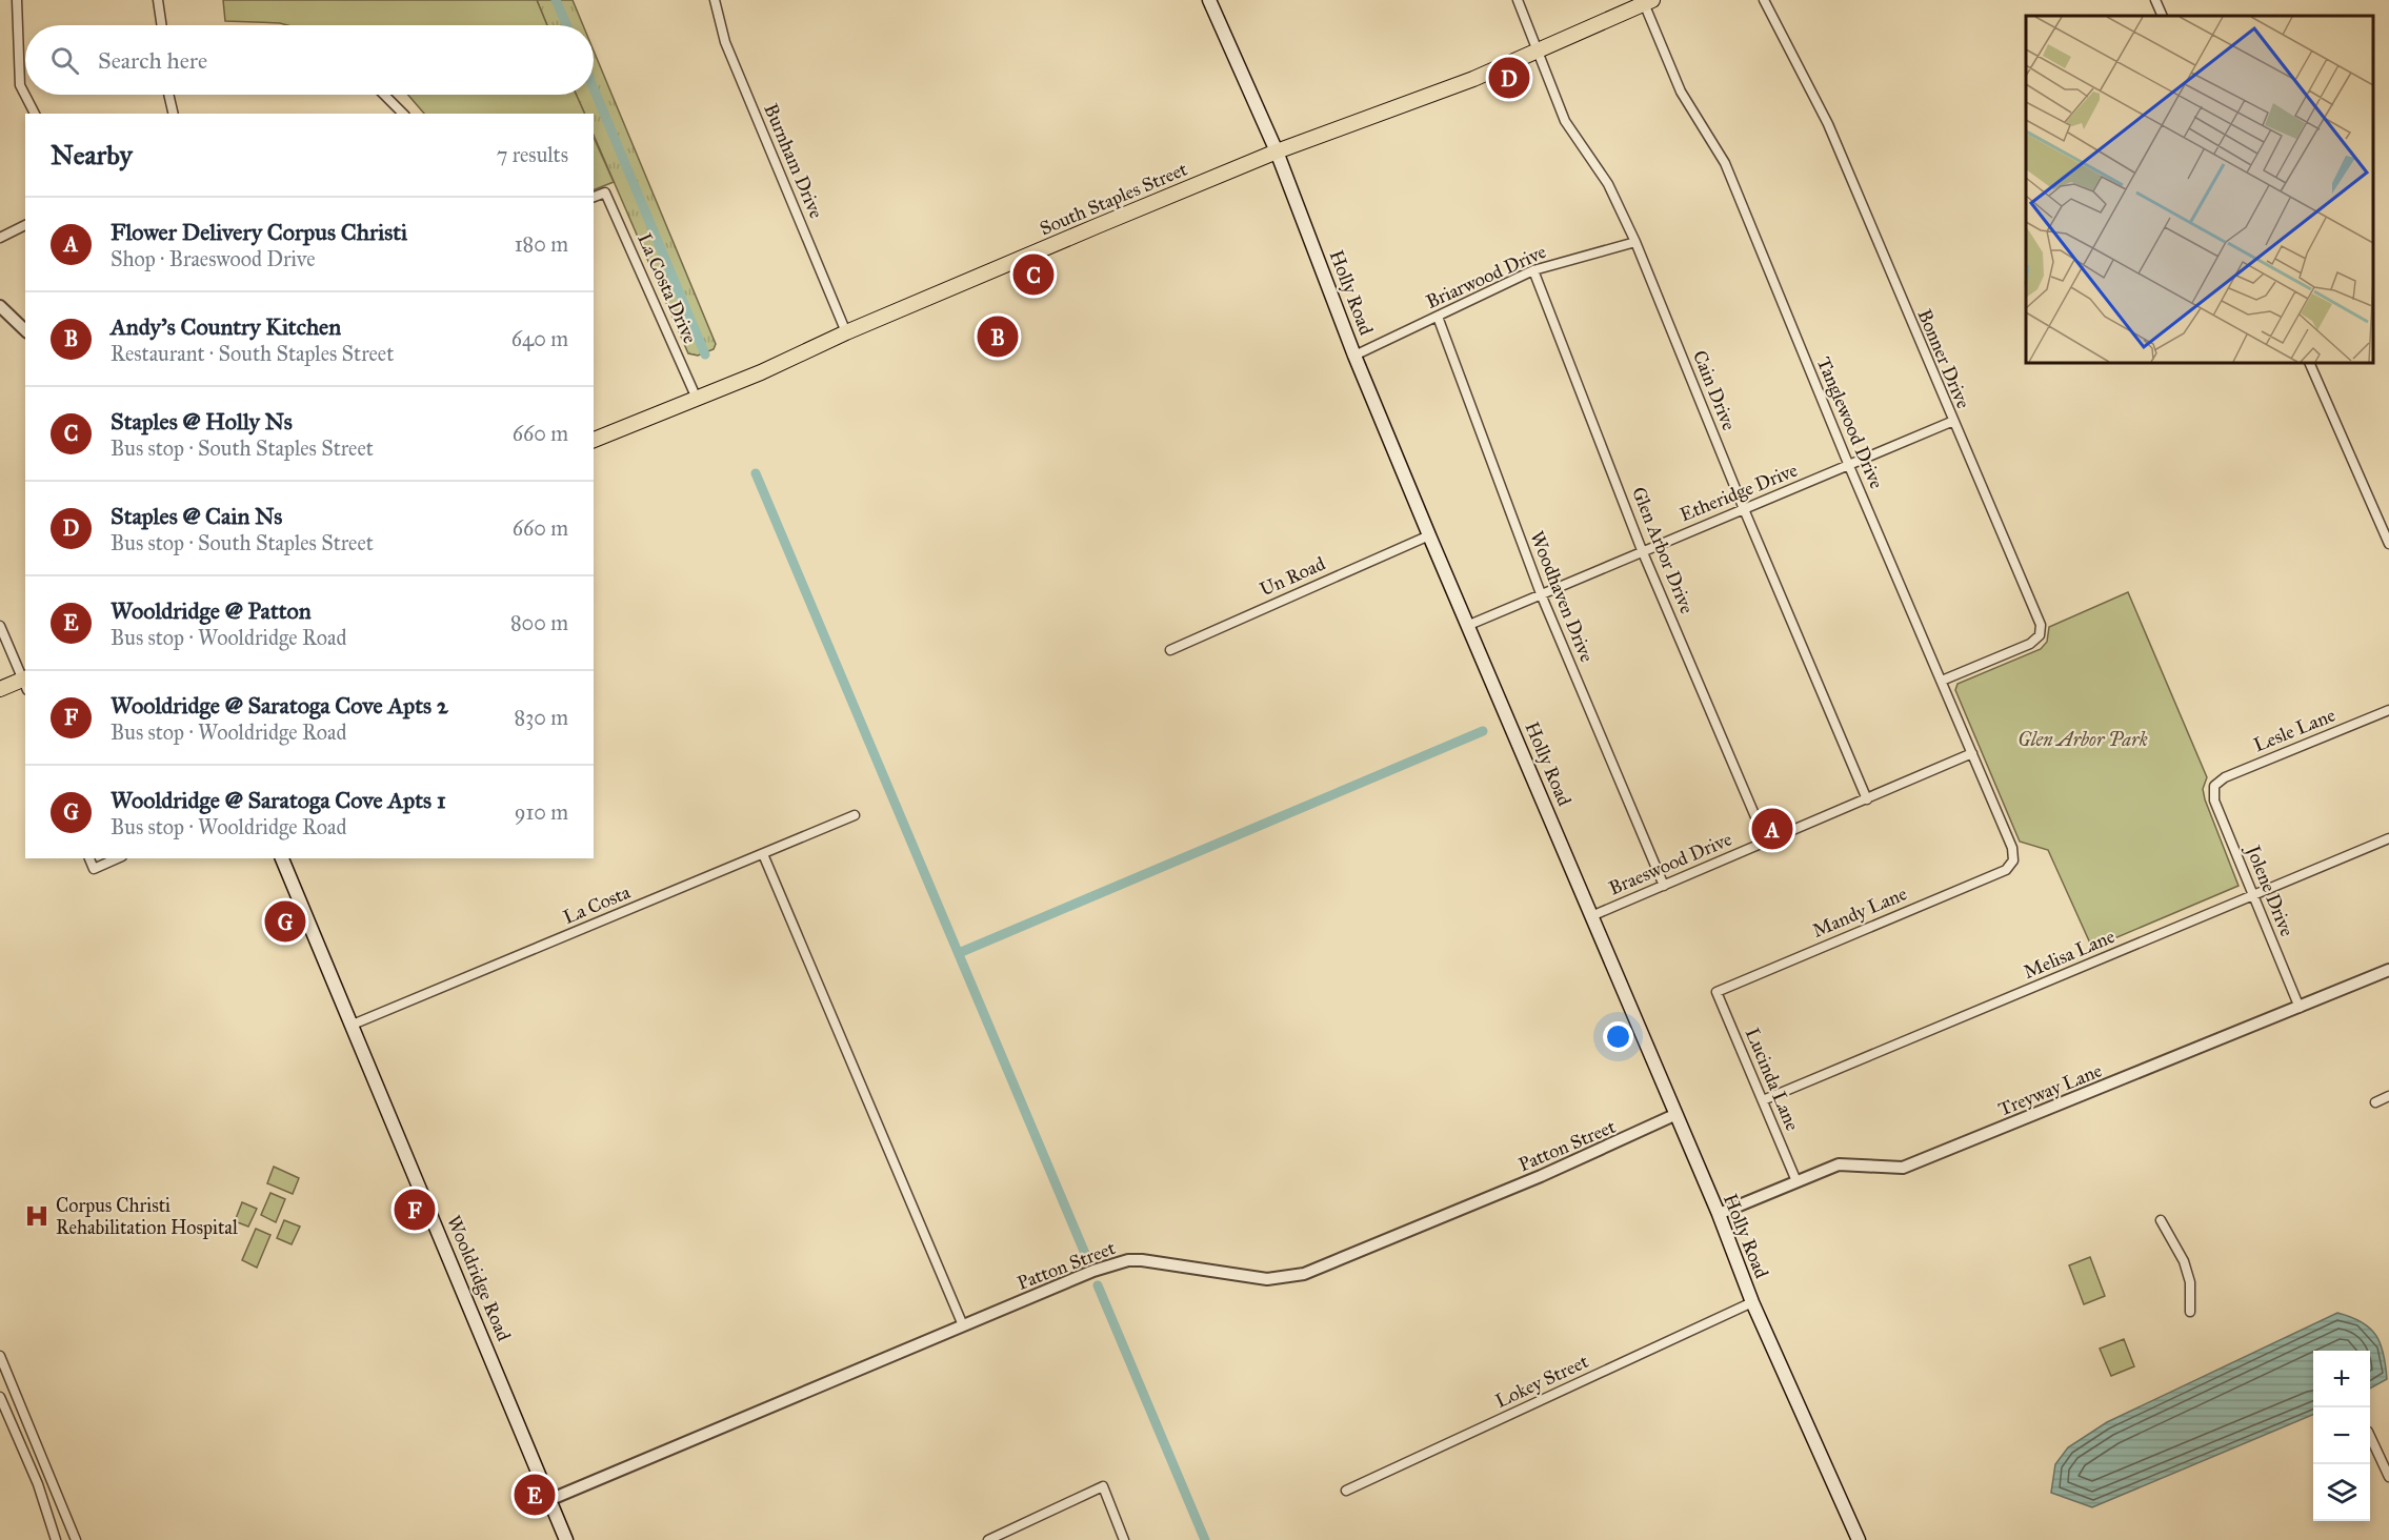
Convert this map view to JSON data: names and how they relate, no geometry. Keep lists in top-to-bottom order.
{
  "streets": {
    "main road": ["South Staples Street", "Holly Road", "Wooldridge Road"],
    "street": [
      "Burnham Drive",
      "Briarwood Drive",
      "La Costa Drive",
      "Bonner Drive",
      "Cain Drive",
      "Tanglewood Drive",
      "Etheridge Drive",
      "Glen Arbor Drive",
      "Un Road",
      "Woodhaven Drive",
      "Lesle Lane",
      "Braeswood Drive",
      "Jolene Drive",
      "La Costa",
      "Mandy Lane",
      "Melisa Lane",
      "Lucinda Lane",
      "Treyway Lane",
      "Patton Street",
      "Lokey Street"
    ]
  },
  "crossings": [
    ["Burnham Drive", "South Staples Street"],
    ["South Staples Street", "La Costa Drive"],
    ["South Staples Street", "Holly Road"],
    ["South Staples Street", "Cain Drive"],
    ["South Staples Street", "Tanglewood Drive"],
    ["Briarwood Drive", "Holly Road"],
    ["Briarwood Drive", "Cain Drive"],
    ["Briarwood Drive", "Glen Arbor Drive"],
    ["Briarwood Drive", "Woodhaven Drive"],
    ["Holly Road", "Etheridge Drive"],
    ["Holly Road", "Un Road"],
    ["Holly Road", "Braeswood Drive"],
    ["Holly Road", "Treyway Lane"],
    ["Holly Road", "Patton Street"],
    ["Holly Road", "Lokey Street"],
    ["Bonner Drive", "Tanglewood Drive"],
    ["Bonner Drive", "Etheridge Drive"],
    ["Cain Drive", "Etheridge Drive"],
    ["Cain Drive", "Braeswood Drive"],
    ["Tanglewood Drive", "Etheridge Drive"],
    ["Tanglewood Drive", "Braeswood Drive"],
    ["Tanglewood Drive", "Mandy Lane"],
    ["Etheridge Drive", "Glen Arbor Drive"],
    ["Etheridge Drive", "Woodhaven Drive"],
    ["Glen Arbor Drive", "Braeswood Drive"],
    ["Woodhaven Drive", "Braeswood Drive"],
    ["Lesle Lane", "Jolene Drive"],
    ["Jolene Drive", "Melisa Lane"],
    ["Jolene Drive", "Treyway Lane"],
    ["La Costa", "Wooldridge Road"],
    ["Mandy Lane", "Lucinda Lane"],
    ["Melisa Lane", "Lucinda Lane"],
    ["Lucinda Lane", "Treyway Lane"],
    ["Patton Street", "Wooldridge Road"]
  ],
  "parks": ["Glen Arbor Park"],
  "places": {
    "hospital": ["Corpus Christi Rehabilitation Hospital"]
  },
  "page": {
    "search": "Search here",
    "pins": [
      "D",
      "C",
      "B",
      "A",
      "G",
      "F",
      "E"
    ],
    "heading": ["Nearby", "7 results"],
    "list": [
      {
        "mark": "A",
        "name": "Flower Delivery Corpus Christi",
        "note": "Shop · Braeswood Drive",
        "value": "180 m"
      },
      {
        "mark": "B",
        "name": "Andy's Country Kitchen",
        "note": "Restaurant · South Staples Street",
        "value": "640 m"
      },
      {
        "mark": "C",
        "name": "Staples @ Holly Ns",
        "note": "Bus stop · South Staples Street",
        "value": "660 m"
      },
      {
        "mark": "D",
        "name": "Staples @ Cain Ns",
        "note": "Bus stop · South Staples Street",
        "value": "660 m"
      },
      {
        "mark": "E",
        "name": "Wooldridge @ Patton",
        "note": "Bus stop · Wooldridge Road",
        "value": "800 m"
      },
      {
        "mark": "F",
        "name": "Wooldridge @ Saratoga Cove Apts 2",
        "note": "Bus stop · Wooldridge Road",
        "value": "830 m"
      },
      {
        "mark": "G",
        "name": "Wooldridge @ Saratoga Cove Apts 1",
        "note": "Bus stop · Wooldridge Road",
        "value": "910 m"
      }
    ],
    "map_buttons": ["+", "−"]
  }
}
